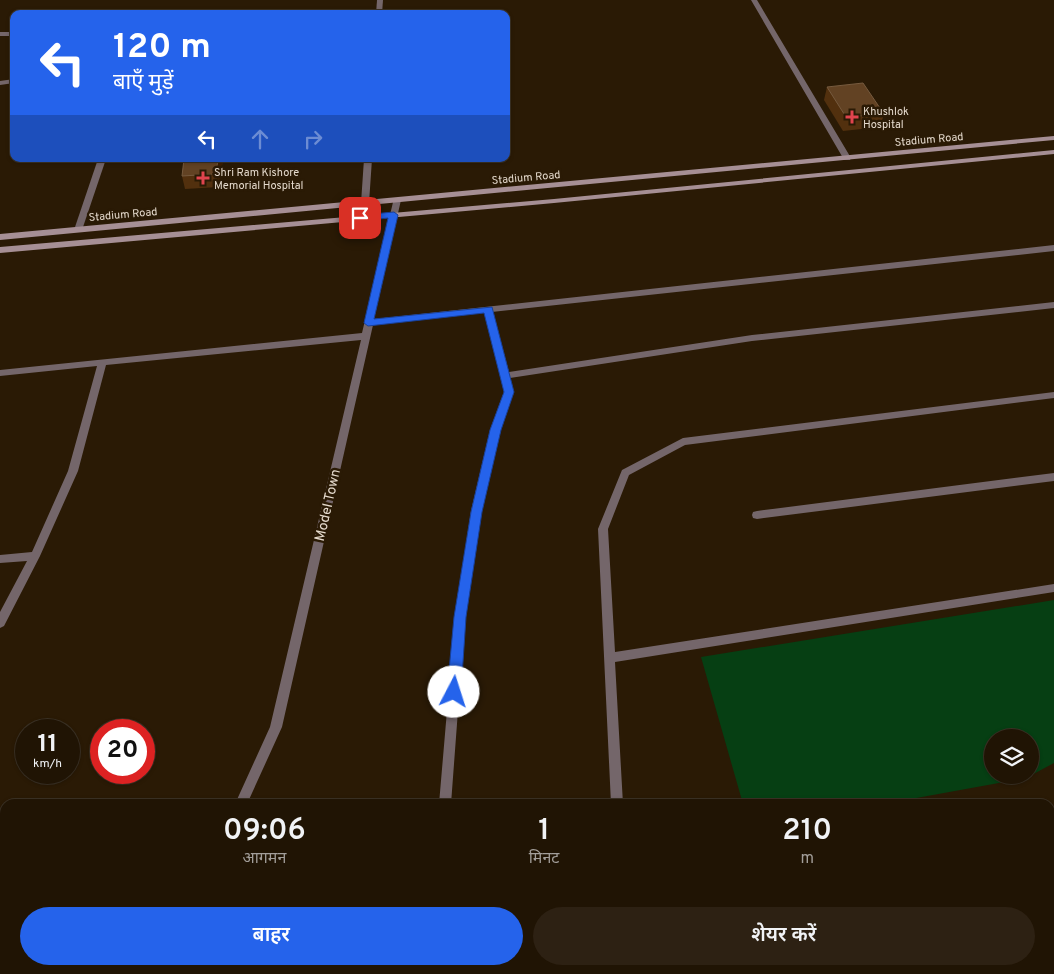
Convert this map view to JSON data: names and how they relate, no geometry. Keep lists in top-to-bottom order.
{
  "streets": {
    "main road": ["Stadium Road"],
    "street": ["Model Town"]
  },
  "crossings": [
    ["Stadium Road", "Model Town"]
  ],
  "places": {
    "health": ["Khushlok Hospital", "Shri Ram Kishore Memorial Hospital"]
  },
  "page": {
    "turn": ["120 m", "बाएँ मुड़ें"],
    "speed": "11 km/h",
    "limit": "20",
    "eta": [
      "09:06",
      "आगमन",
      "1",
      "मिनट",
      "210",
      "m"
    ],
    "buttons": ["बाहर", "शेयर करें"]
  }
}
